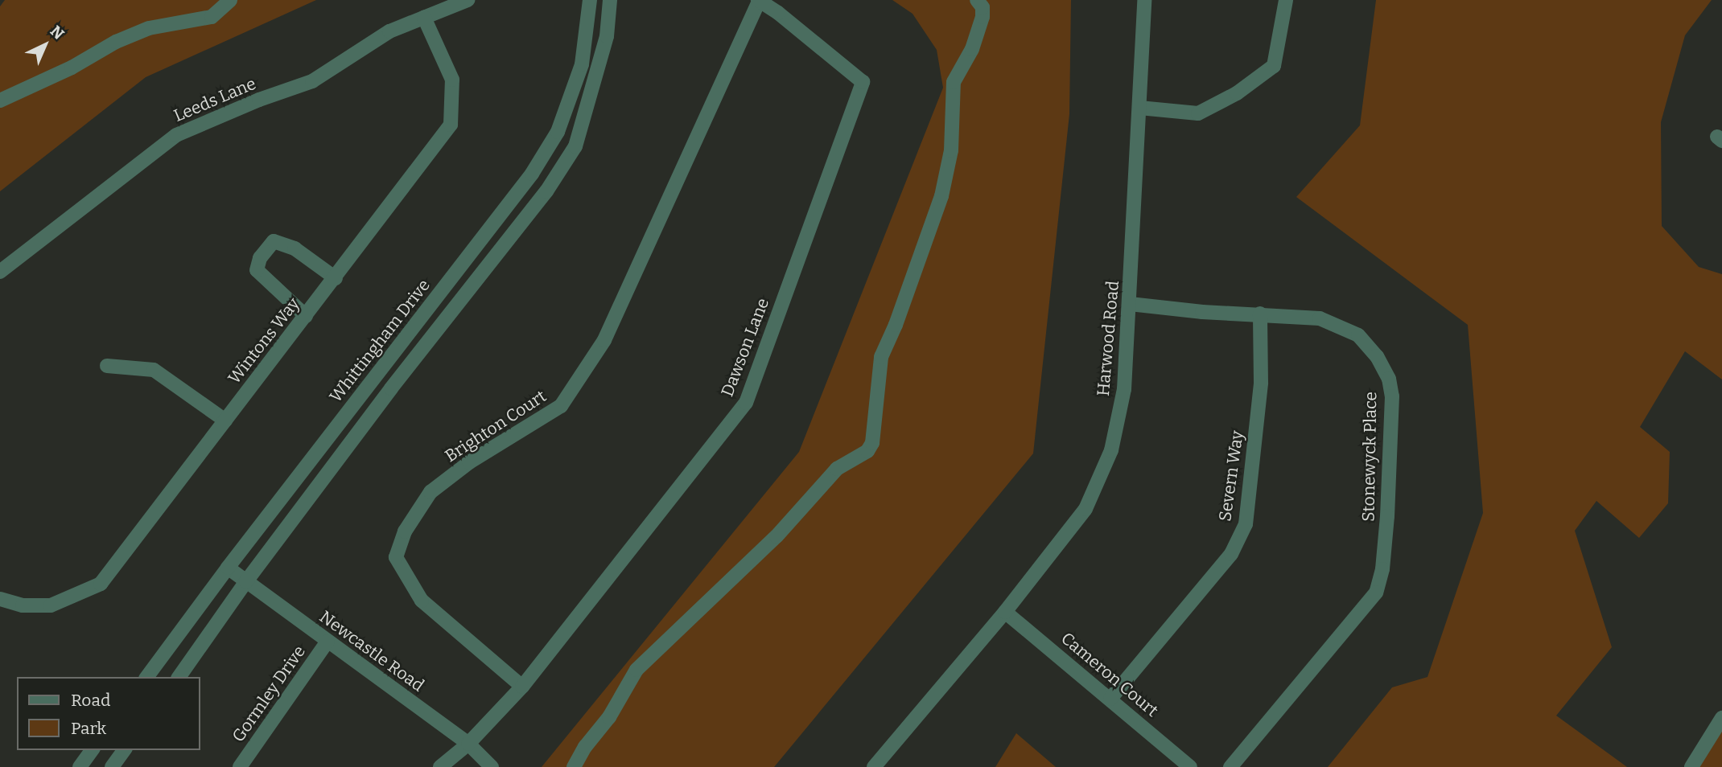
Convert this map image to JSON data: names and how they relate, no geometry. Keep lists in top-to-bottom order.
{
  "streets": {
    "street": [
      "Leeds Lane",
      "Harwood Road",
      "Wintons Way",
      "Whittingham Drive",
      "Dawson Lane",
      "Brighton Court",
      "Stonewyck Place",
      "Severn Way",
      "Newcastle Road",
      "Cameron Court",
      "Gormley Drive"
    ]
  },
  "crossings": [
    ["Leeds Lane", "Wintons Way"],
    ["Harwood Road", "Stonewyck Place"],
    ["Harwood Road", "Cameron Court"],
    ["Whittingham Drive", "Newcastle Road"],
    ["Dawson Lane", "Brighton Court"],
    ["Dawson Lane", "Newcastle Road"],
    ["Stonewyck Place", "Severn Way"],
    ["Severn Way", "Cameron Court"],
    ["Newcastle Road", "Gormley Drive"]
  ],
  "legend": ["Road", "Park"],
  "north": "top right"
}
